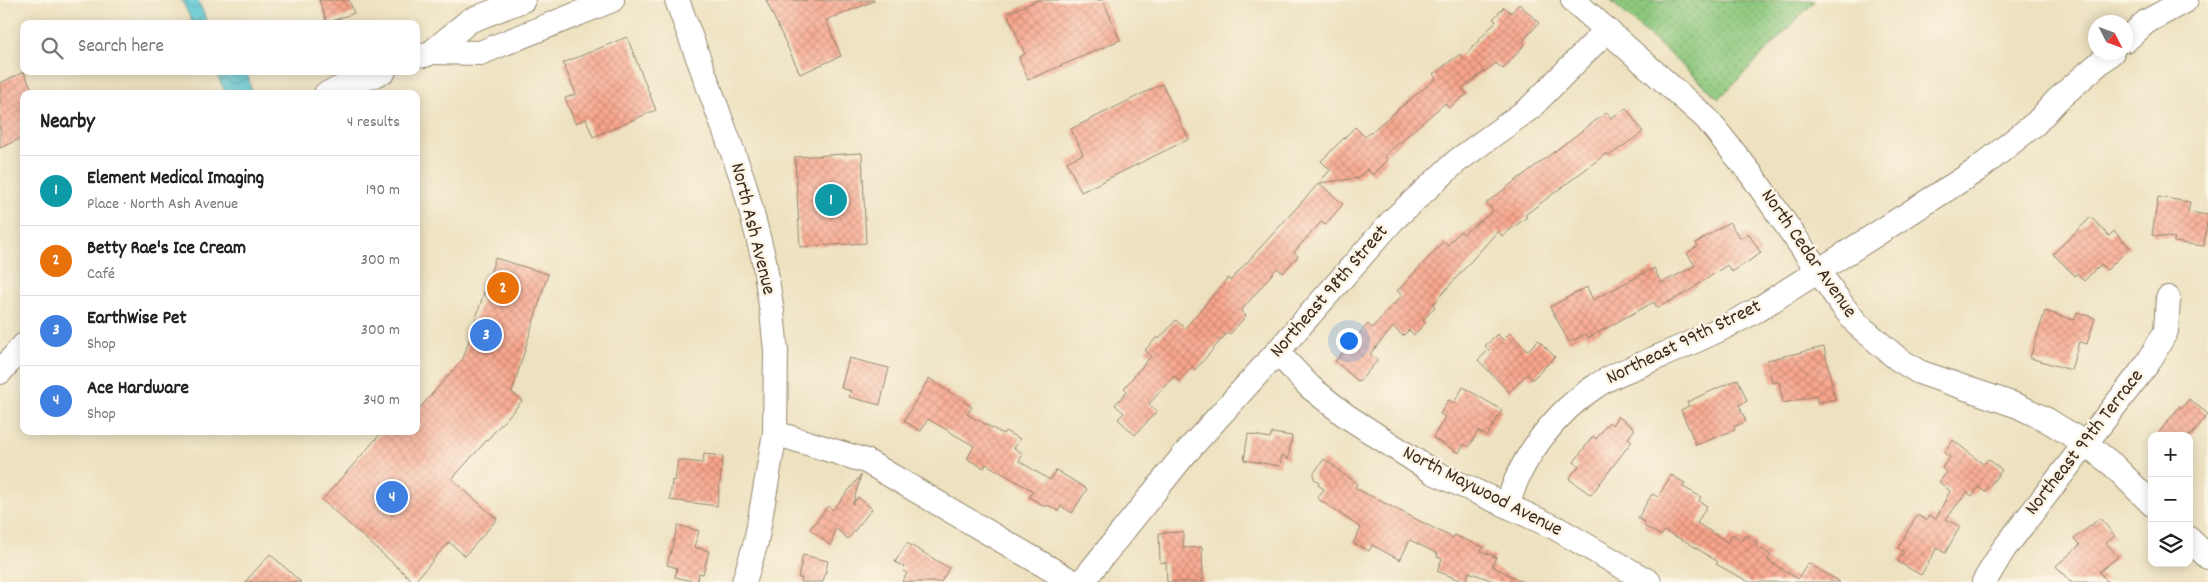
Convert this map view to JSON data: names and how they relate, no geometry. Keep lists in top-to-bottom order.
{
  "streets": {
    "street": [
      "North Ash Avenue",
      "North Cedar Avenue",
      "Northeast 98th Street",
      "Northeast 99th Street",
      "Northeast 99th Terrace",
      "North Maywood Avenue"
    ]
  },
  "crossings": [
    ["North Cedar Avenue", "Northeast 98th Street"],
    ["North Cedar Avenue", "Northeast 99th Street"],
    ["North Cedar Avenue", "Northeast 99th Terrace"],
    ["Northeast 98th Street", "North Maywood Avenue"],
    ["Northeast 99th Street", "North Maywood Avenue"]
  ],
  "north": "bottom right",
  "page": {
    "search": "Search here",
    "heading": ["Nearby", "4 results"],
    "list": [
      {
        "mark": "1",
        "name": "Element Medical Imaging",
        "note": "Place · North Ash Avenue",
        "value": "190 m"
      },
      {
        "mark": "2",
        "name": "Betty Rae's Ice Cream",
        "note": "Café",
        "value": "300 m"
      },
      {
        "mark": "3",
        "name": "EarthWise Pet",
        "note": "Shop",
        "value": "300 m"
      },
      {
        "mark": "4",
        "name": "Ace Hardware",
        "note": "Shop",
        "value": "340 m"
      }
    ],
    "pins": [
      "1",
      "2",
      "3",
      "4"
    ],
    "map_buttons": ["+", "−"]
  }
}
